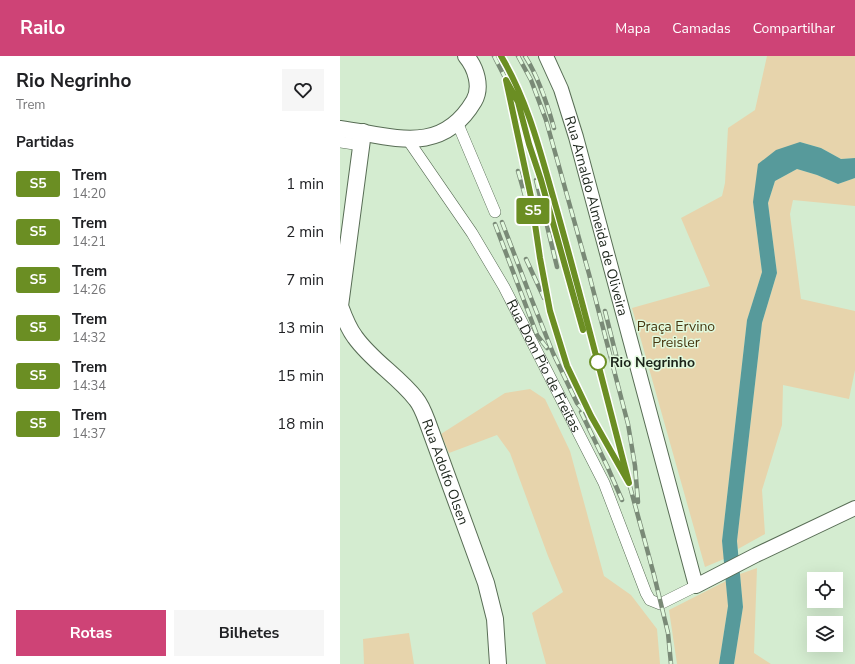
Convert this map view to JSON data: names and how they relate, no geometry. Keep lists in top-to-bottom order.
{
  "streets": {
    "main road": ["Rua Adolfo Olsen"],
    "street": ["Rua Arnaldo Almeida de Oliveira", "Rua Dom Pio de Freitas"]
  },
  "crossings": [
    ["Rua Arnaldo Almeida de Oliveira", "Rua Dom Pio de Freitas"]
  ],
  "parks": ["Praça Ervino Preisler"],
  "places": ["Rio Negrinho"],
  "page": {
    "header": "Railo",
    "nav": ["Mapa", "Camadas", "Compartilhar"],
    "heading": [
      ["Rio Negrinho", "Trem"],
      "Partidas"
    ],
    "on_map": "S5",
    "list": [
      {
        "mark": "S5",
        "name": "Trem",
        "note": "14:20",
        "value": "1 min"
      },
      {
        "mark": "S5",
        "name": "Trem",
        "note": "14:21",
        "value": "2 min"
      },
      {
        "mark": "S5",
        "name": "Trem",
        "note": "14:26",
        "value": "7 min"
      },
      {
        "mark": "S5",
        "name": "Trem",
        "note": "14:32",
        "value": "13 min"
      },
      {
        "mark": "S5",
        "name": "Trem",
        "note": "14:34",
        "value": "15 min"
      },
      {
        "mark": "S5",
        "name": "Trem",
        "note": "14:37",
        "value": "18 min"
      }
    ],
    "buttons": ["Rotas", "Bilhetes"]
  }
}
